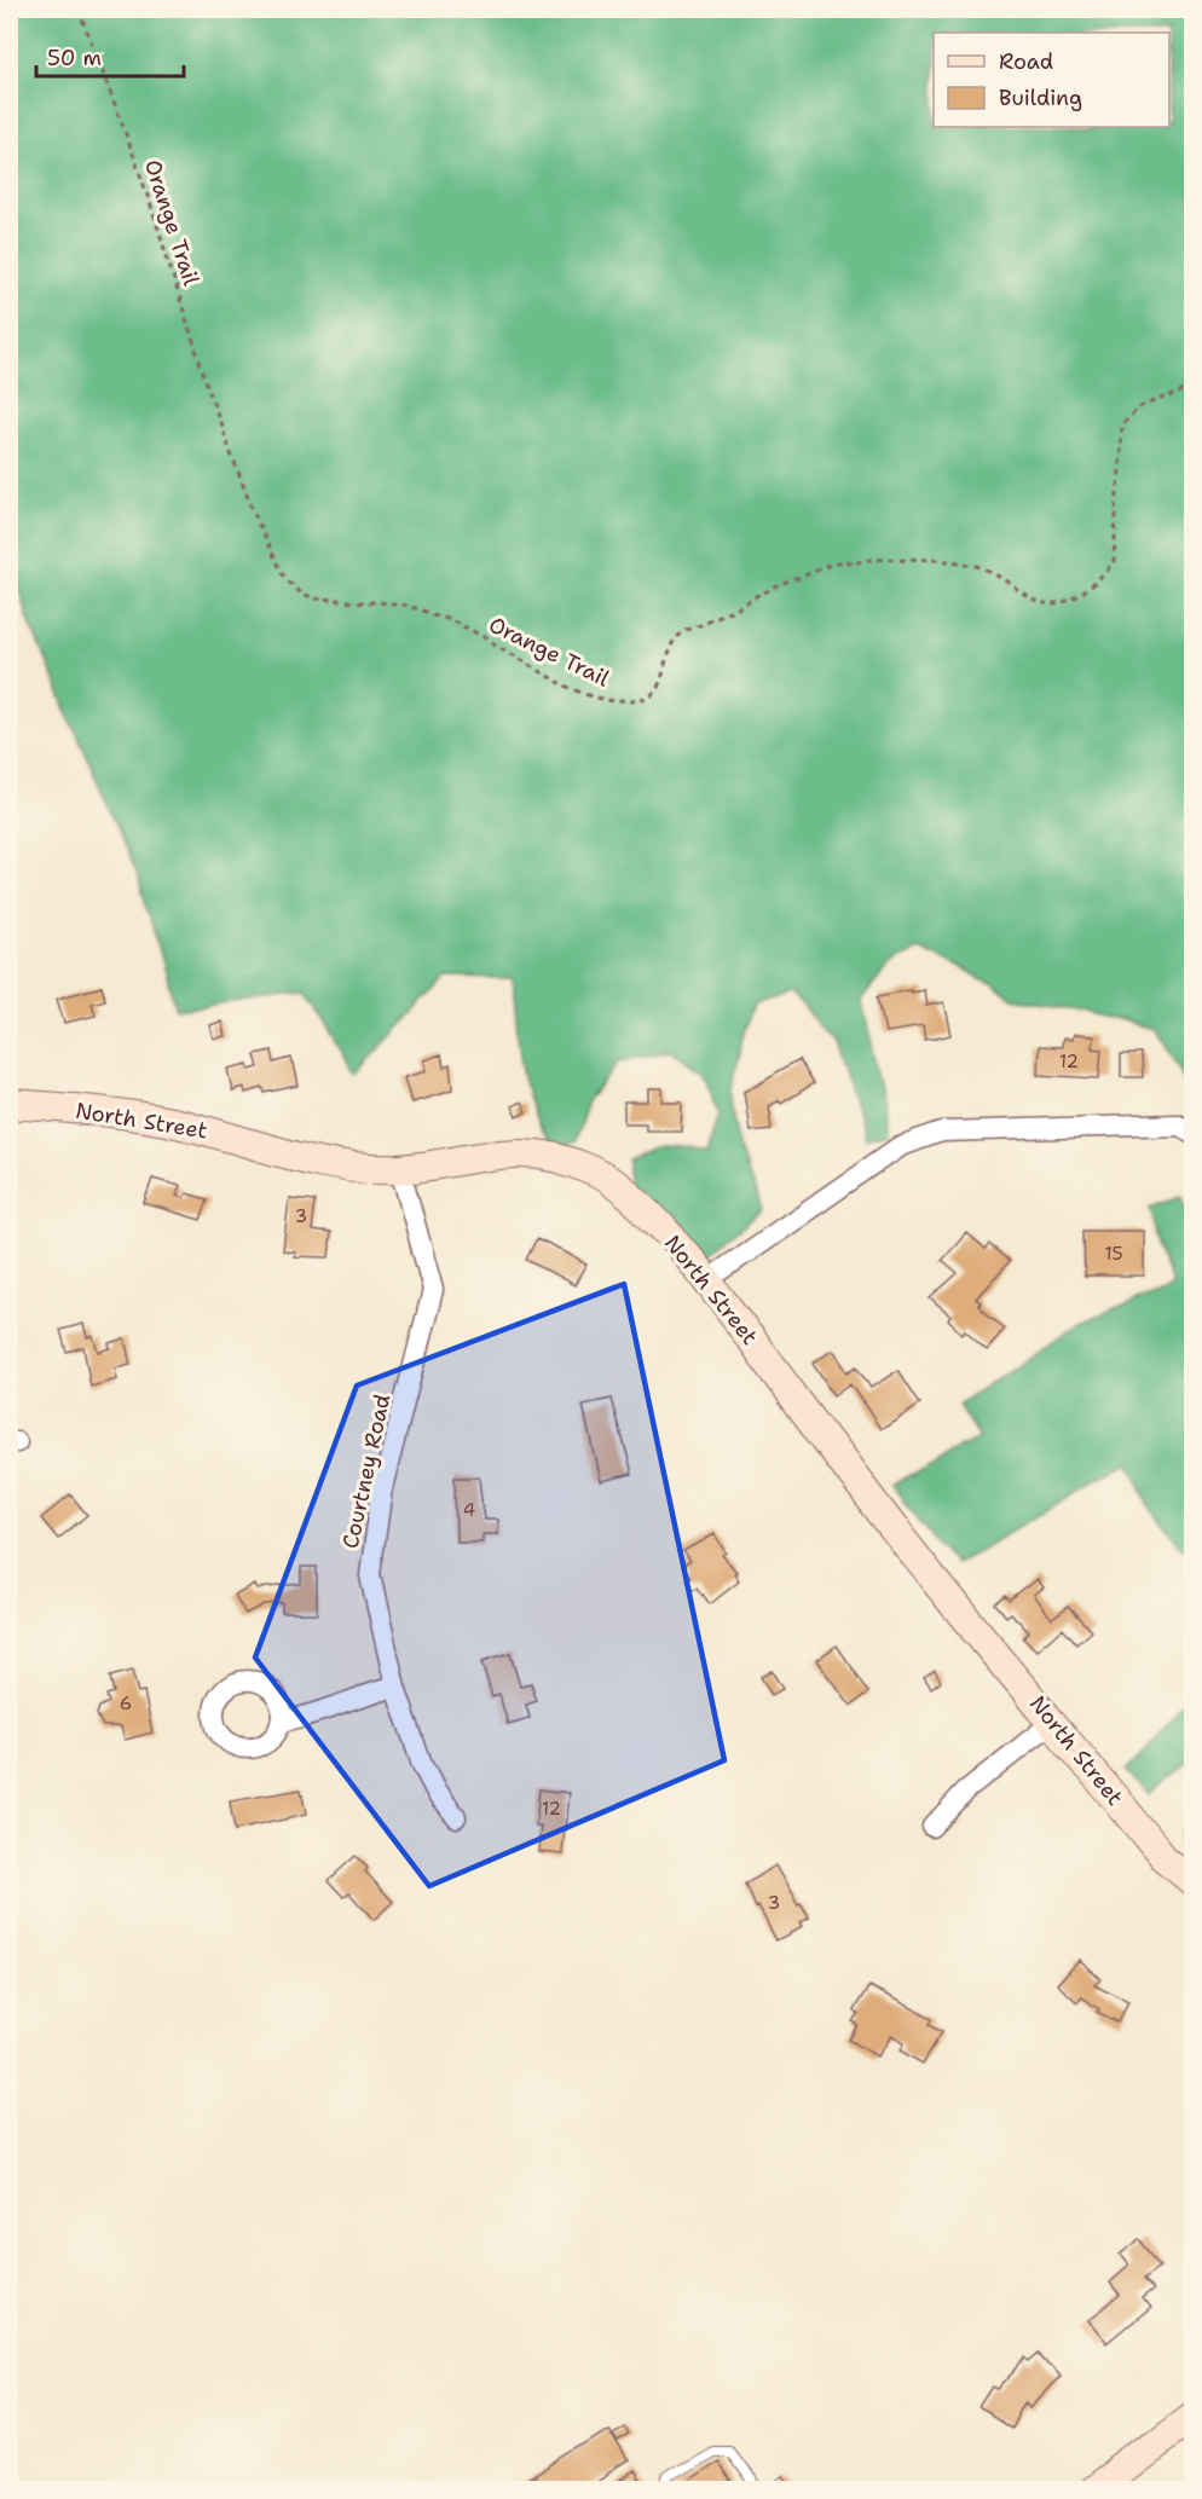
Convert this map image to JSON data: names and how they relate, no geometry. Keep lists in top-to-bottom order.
{
  "streets": {
    "street": ["North Street", "Courtney Road"],
    "path": ["Orange Trail"]
  },
  "crossings": [
    ["North Street", "Courtney Road"]
  ],
  "house_numbers": [
    "12",
    "3",
    "15",
    "4",
    "6",
    "12",
    "3"
  ],
  "legend": ["Road", "Building"],
  "scale_bar": "50 m"
}
